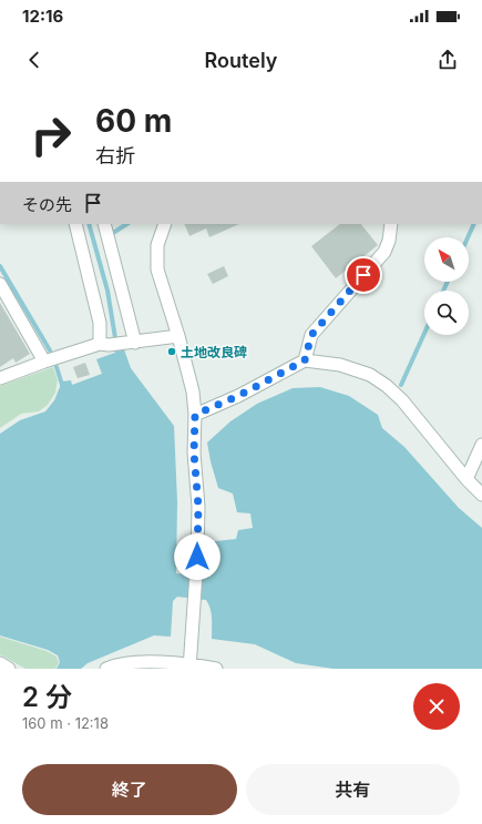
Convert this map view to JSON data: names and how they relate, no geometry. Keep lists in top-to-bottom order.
{
  "places": ["土地改良碑"],
  "north": "top left",
  "page": {
    "status": "12:16",
    "header": "Routely",
    "turn": ["60 m", "右折"],
    "then": "その先",
    "heading": ["2 分", "160 m · 12:18"],
    "buttons": ["終了", "共有"]
  }
}
